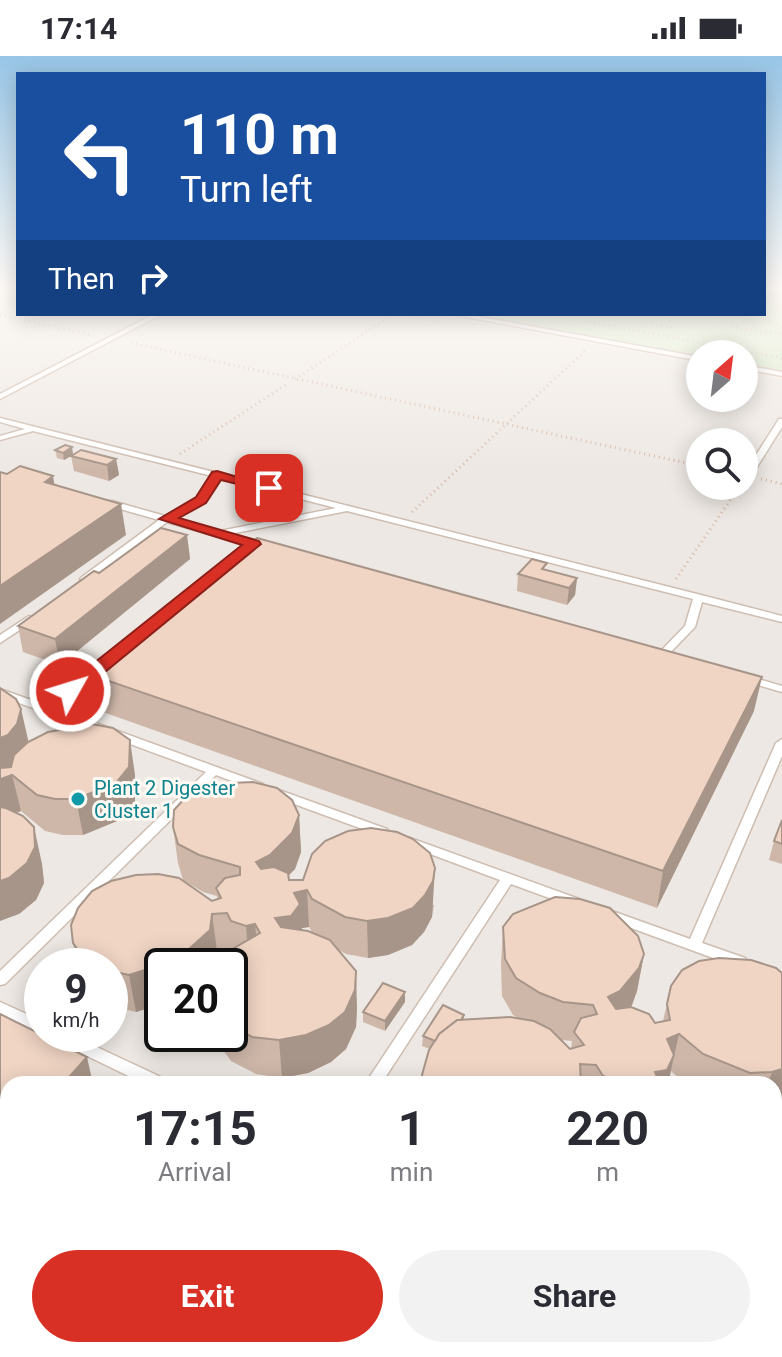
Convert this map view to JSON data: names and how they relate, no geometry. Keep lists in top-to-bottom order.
{
  "places": ["Plant 2 Digester Cluster 1"],
  "north": "top right",
  "page": {
    "status": "17:14",
    "turn": ["110 m", "Turn left"],
    "then": "Then",
    "speed": "9 km/h",
    "limit": "20",
    "eta": [
      "17:15",
      "Arrival",
      "1",
      "min",
      "220",
      "m"
    ],
    "buttons": ["Exit", "Share"]
  }
}
